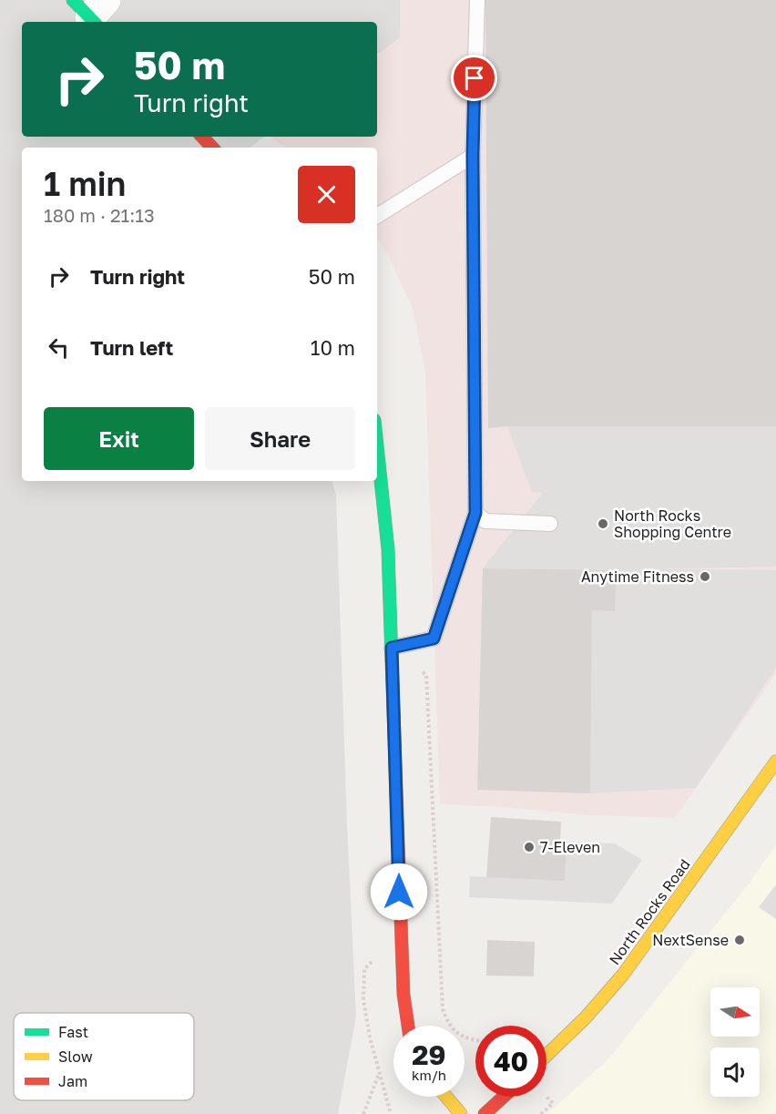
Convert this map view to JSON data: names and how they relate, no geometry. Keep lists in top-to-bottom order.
{
  "streets": {
    "street": ["North Rocks Road"]
  },
  "places": [
    "North Rocks Shopping Centre",
    "Anytime Fitness",
    "7-Eleven",
    "NextSense"
  ],
  "legend": ["Fast", "Slow", "Jam"],
  "north": "right",
  "page": {
    "turn": ["50 m", "Turn right"],
    "heading": ["1 min", "180 m · 21:13"],
    "list": [
      {
        "name": "Turn right",
        "value": "50 m"
      },
      {
        "name": "Turn left",
        "value": "10 m"
      }
    ],
    "buttons": ["Exit", "Share"],
    "speed": "29 km/h",
    "limit": "40"
  }
}
